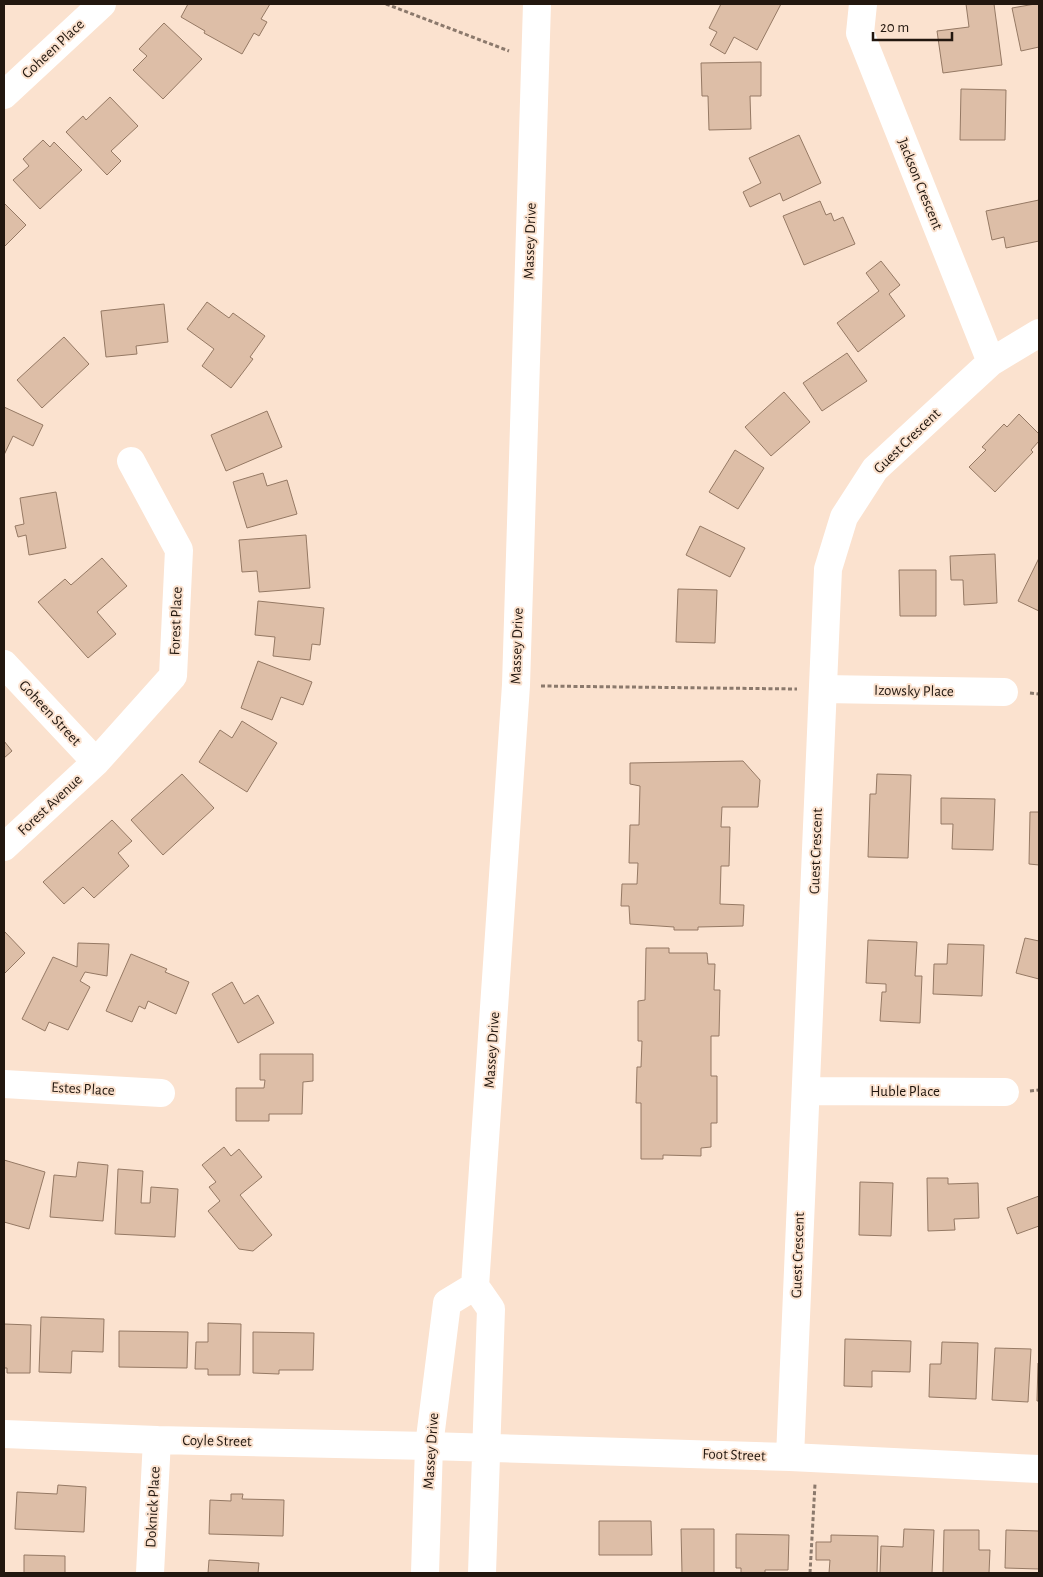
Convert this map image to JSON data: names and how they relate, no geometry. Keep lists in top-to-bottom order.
{
  "streets": {
    "street": [
      "Goheen Place",
      "Jackson Crescent",
      "Massey Drive",
      "Guest Crescent",
      "Forest Place",
      "Izowsky Place",
      "Goheen Street",
      "Forest Avenue",
      "Estes Place",
      "Huble Place",
      "Coyle Street",
      "Foot Street",
      "Doknick Place"
    ]
  },
  "crossings": [
    ["Jackson Crescent", "Guest Crescent"],
    ["Massey Drive", "Coyle Street"],
    ["Massey Drive", "Foot Street"],
    ["Guest Crescent", "Izowsky Place"],
    ["Guest Crescent", "Huble Place"],
    ["Guest Crescent", "Foot Street"],
    ["Forest Place", "Goheen Street"],
    ["Forest Place", "Forest Avenue"],
    ["Goheen Street", "Forest Avenue"],
    ["Coyle Street", "Foot Street"],
    ["Coyle Street", "Doknick Place"]
  ],
  "scale_bar": "20 m"
}
